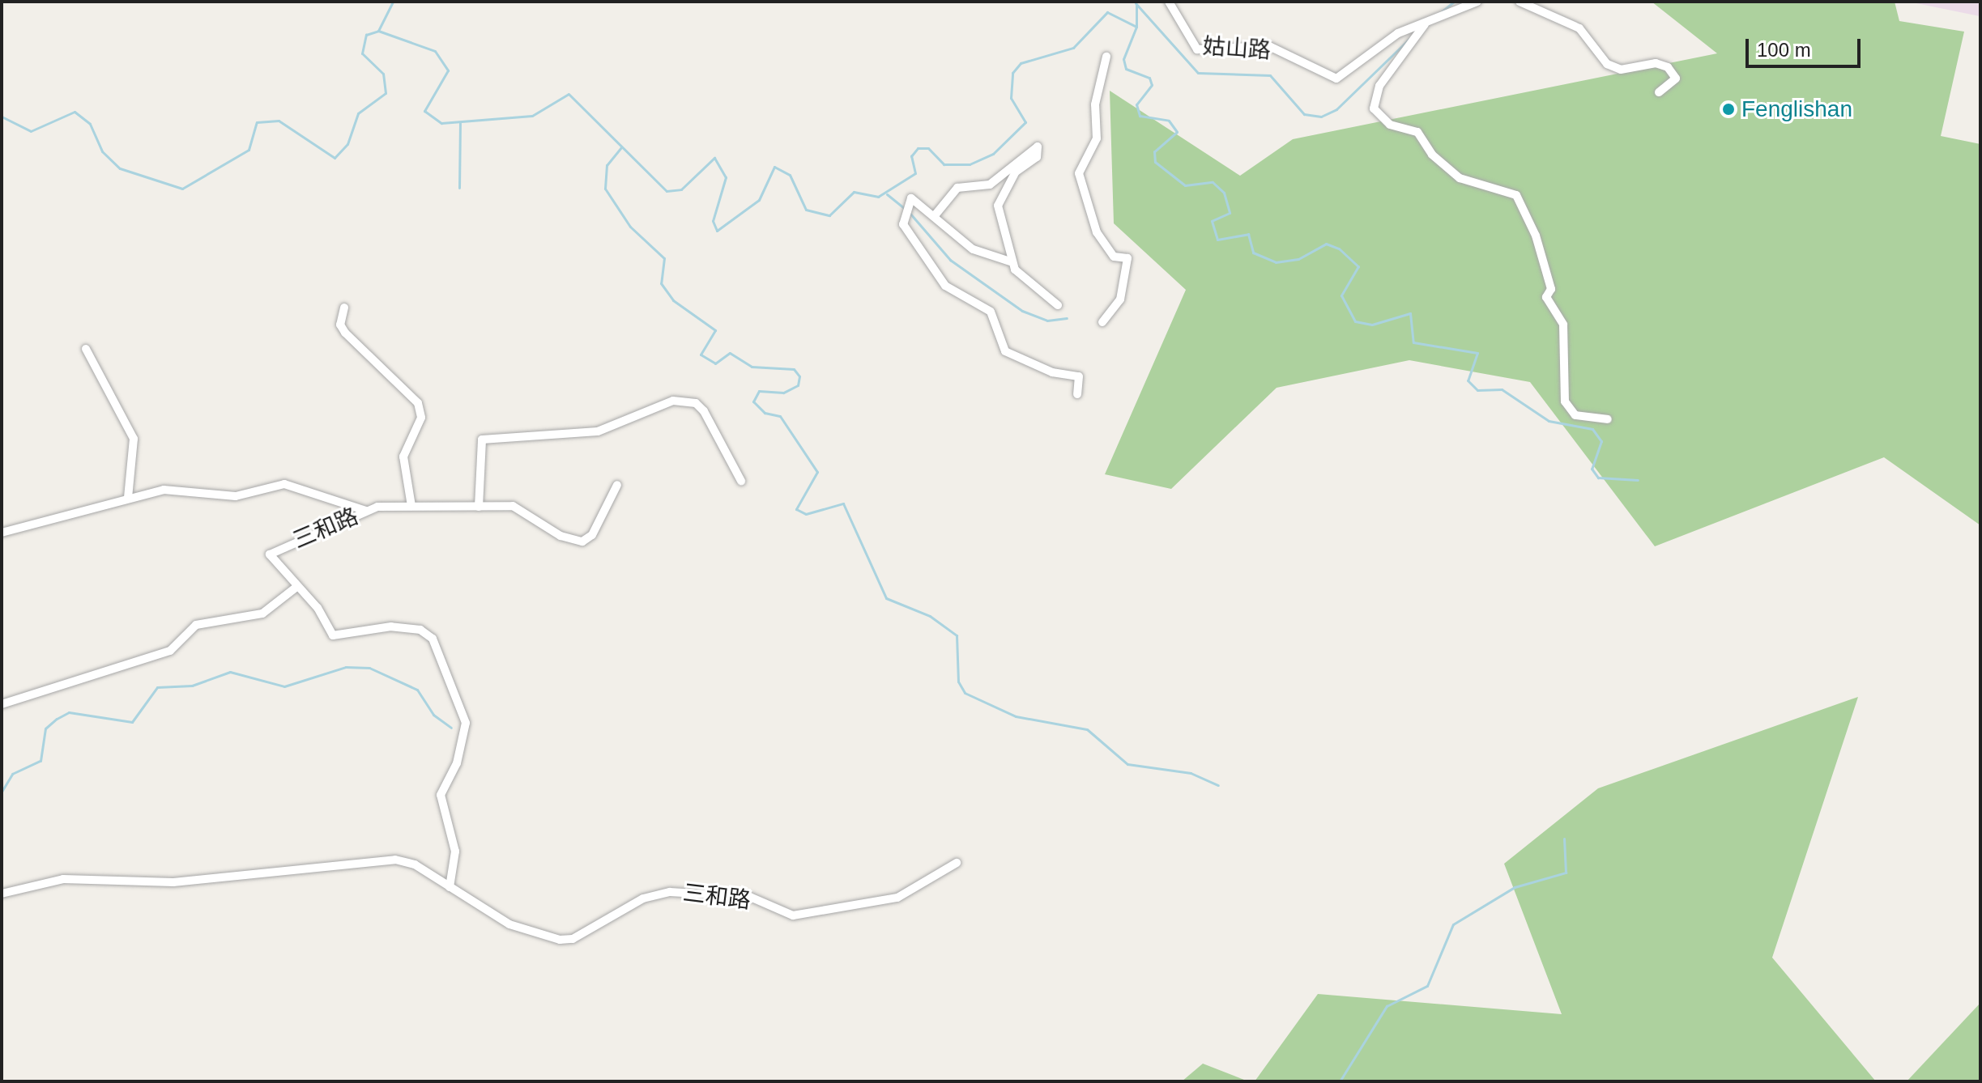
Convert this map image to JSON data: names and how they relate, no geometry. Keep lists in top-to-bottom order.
{
  "streets": {
    "street": ["姑山路", "三和路"]
  },
  "places": ["Fenglishan"],
  "scale_bar": "100 m"
}
